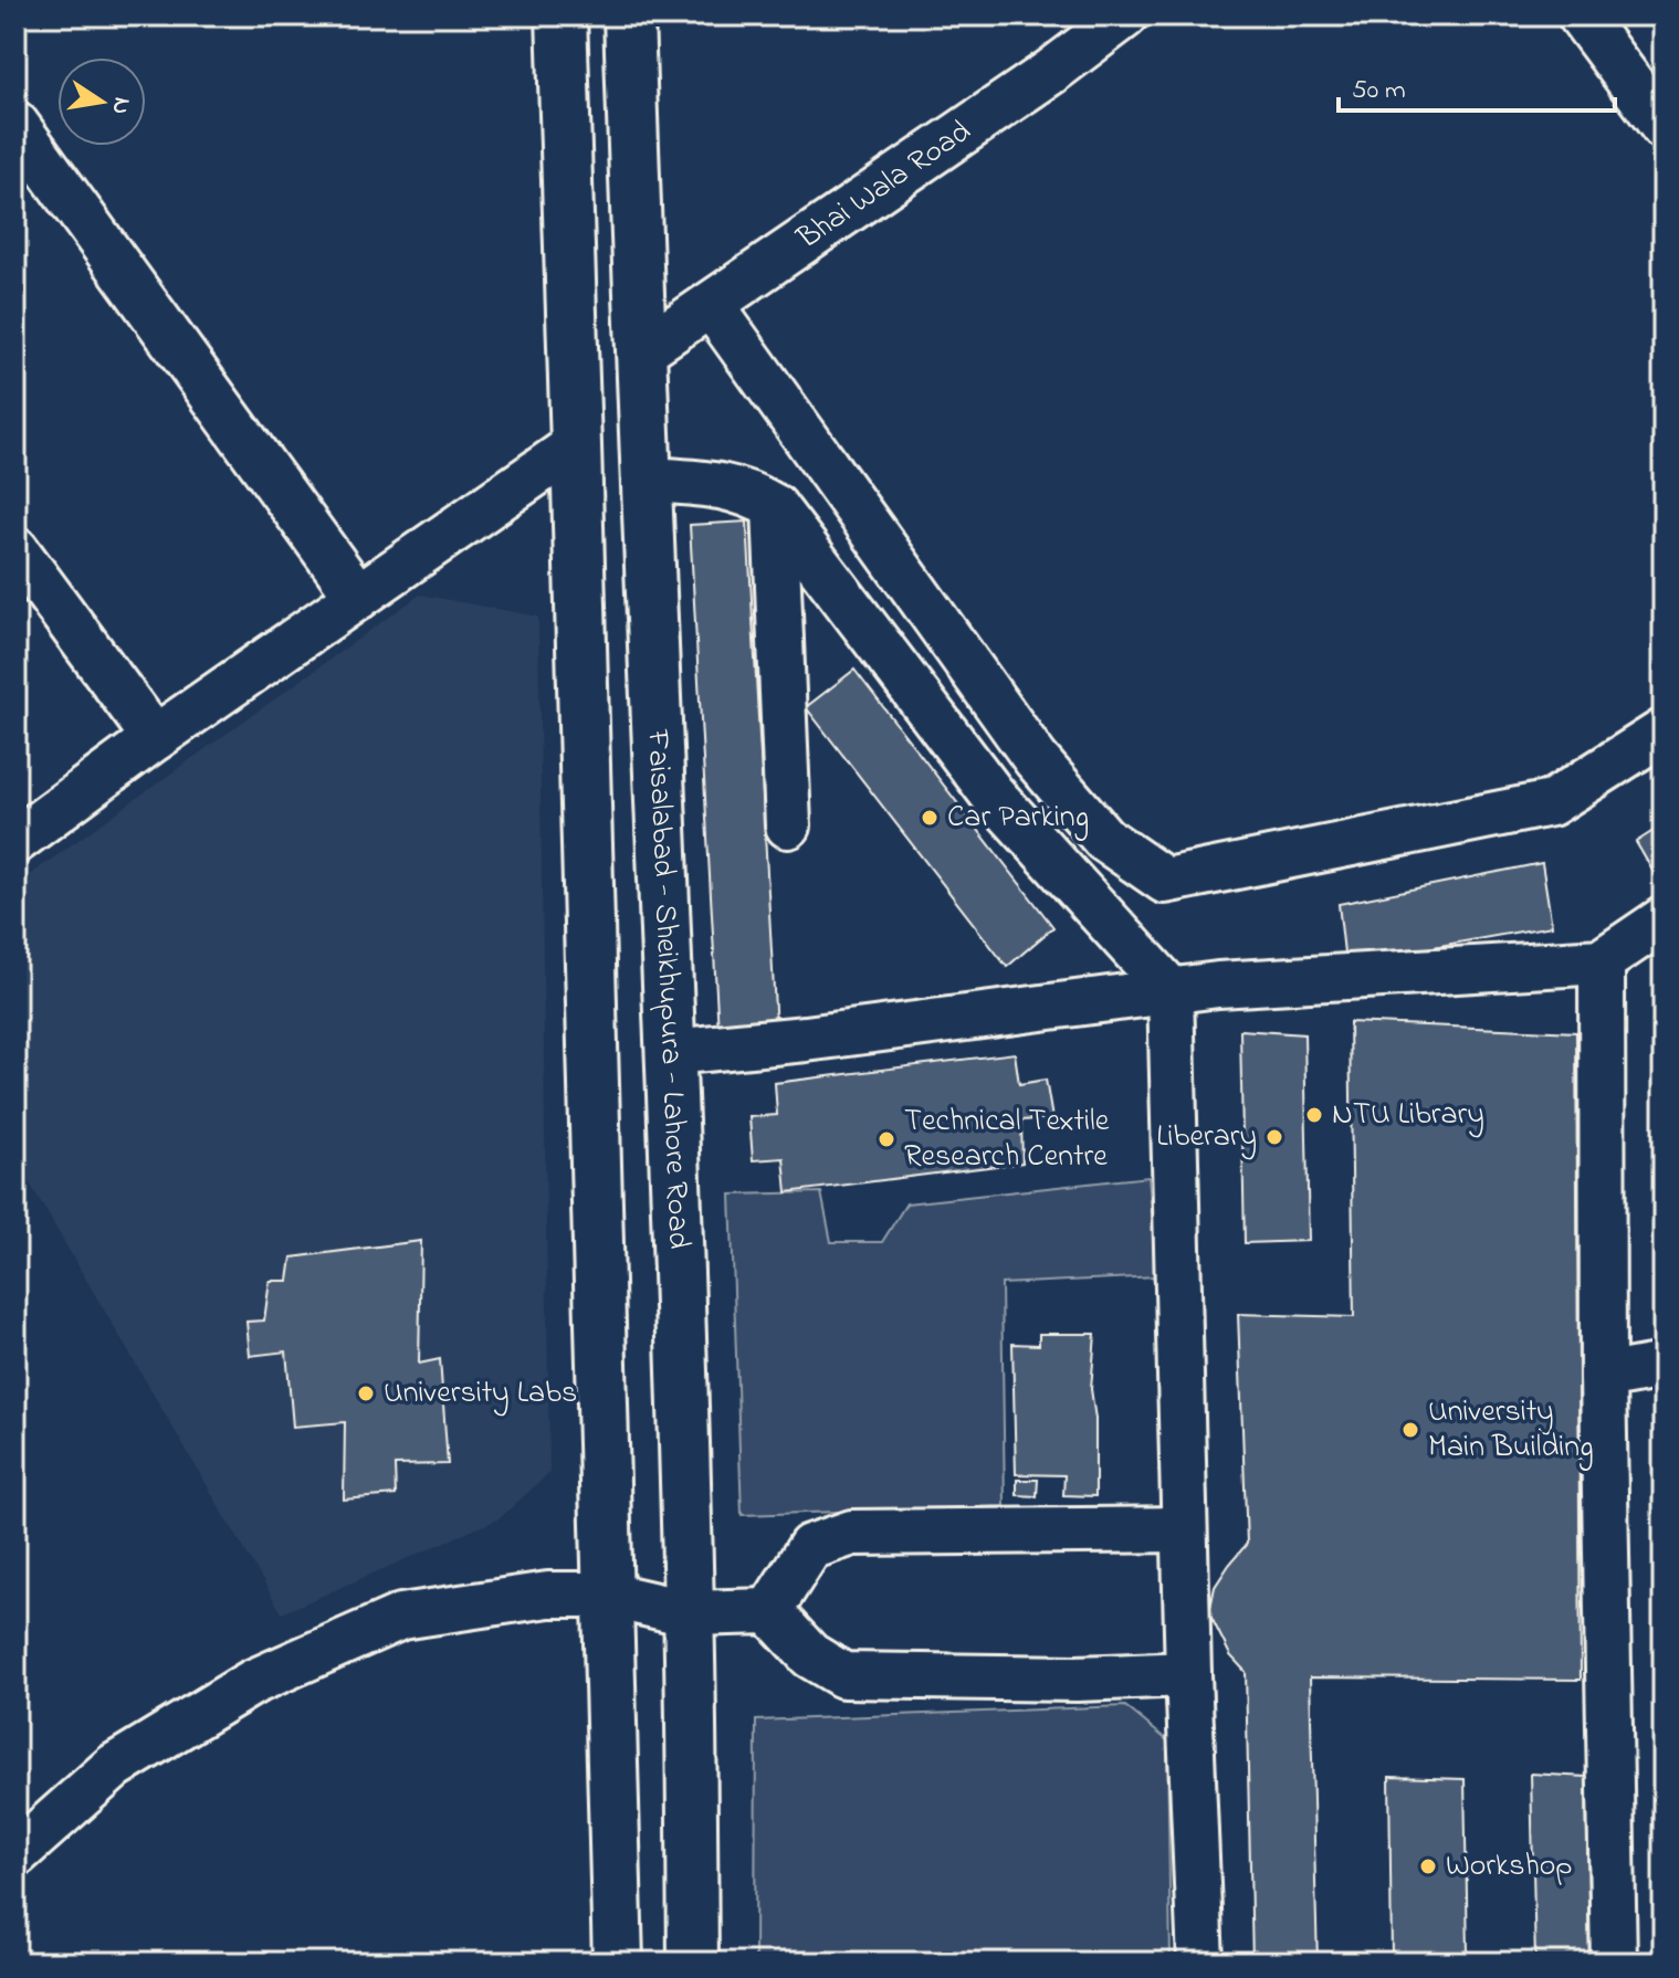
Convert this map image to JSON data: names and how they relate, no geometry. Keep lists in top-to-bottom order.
{
  "streets": {
    "highway": ["Faisalabad - Sheikhupura - Lahore Road"],
    "street": ["Bhai Wala Road"]
  },
  "crossings": [
    ["Bhai Wala Road", "Faisalabad - Sheikhupura - Lahore Road"]
  ],
  "places": [
    "Car Parking",
    "NTU Library",
    "Liberary",
    "Technical Textile Research Centre",
    "University Labs",
    "University Main Building",
    "Workshop"
  ],
  "scale_bar": "50 m",
  "north": "right"
}
